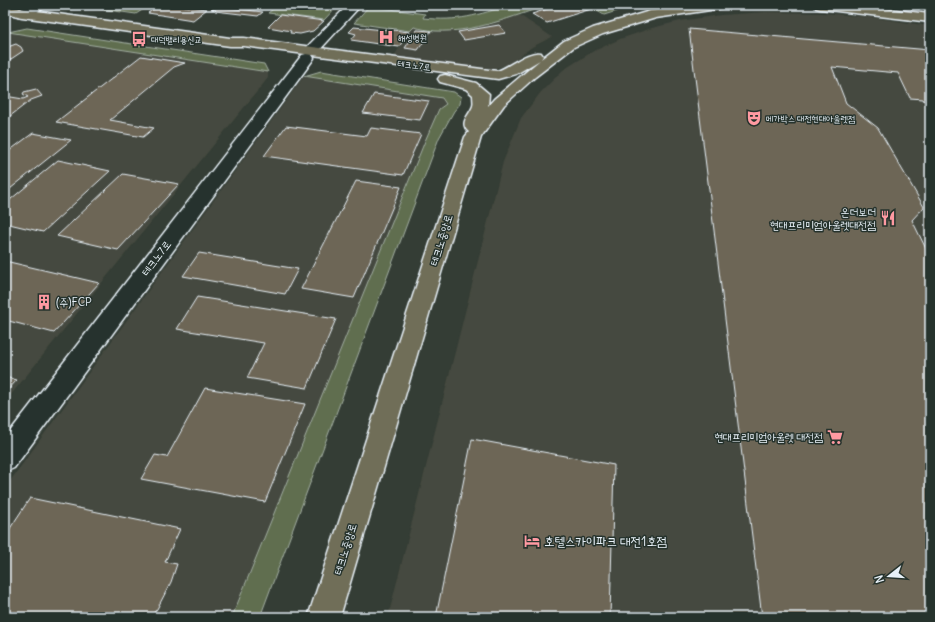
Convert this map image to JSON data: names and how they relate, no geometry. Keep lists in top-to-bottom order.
{
  "streets": {
    "main road": ["테크노7로", "테크노중앙로"]
  },
  "crossings": [
    ["테크노7로", "테크노중앙로"]
  ],
  "places": {
    "hospital": ["해성병원"],
    "bus stop": ["대덕밸리용신교"],
    "theatre": ["메가박스 대전현대아울렛점"],
    "restaurant": ["온더보더 현대프리미엄아울렛대전점"],
    "building": ["(주)FCP"],
    "supermarket": ["현대프리미엄아울렛 대전점"],
    "hotel": ["호텔스카이파크 대전1호점"]
  },
  "north": "left"
}
